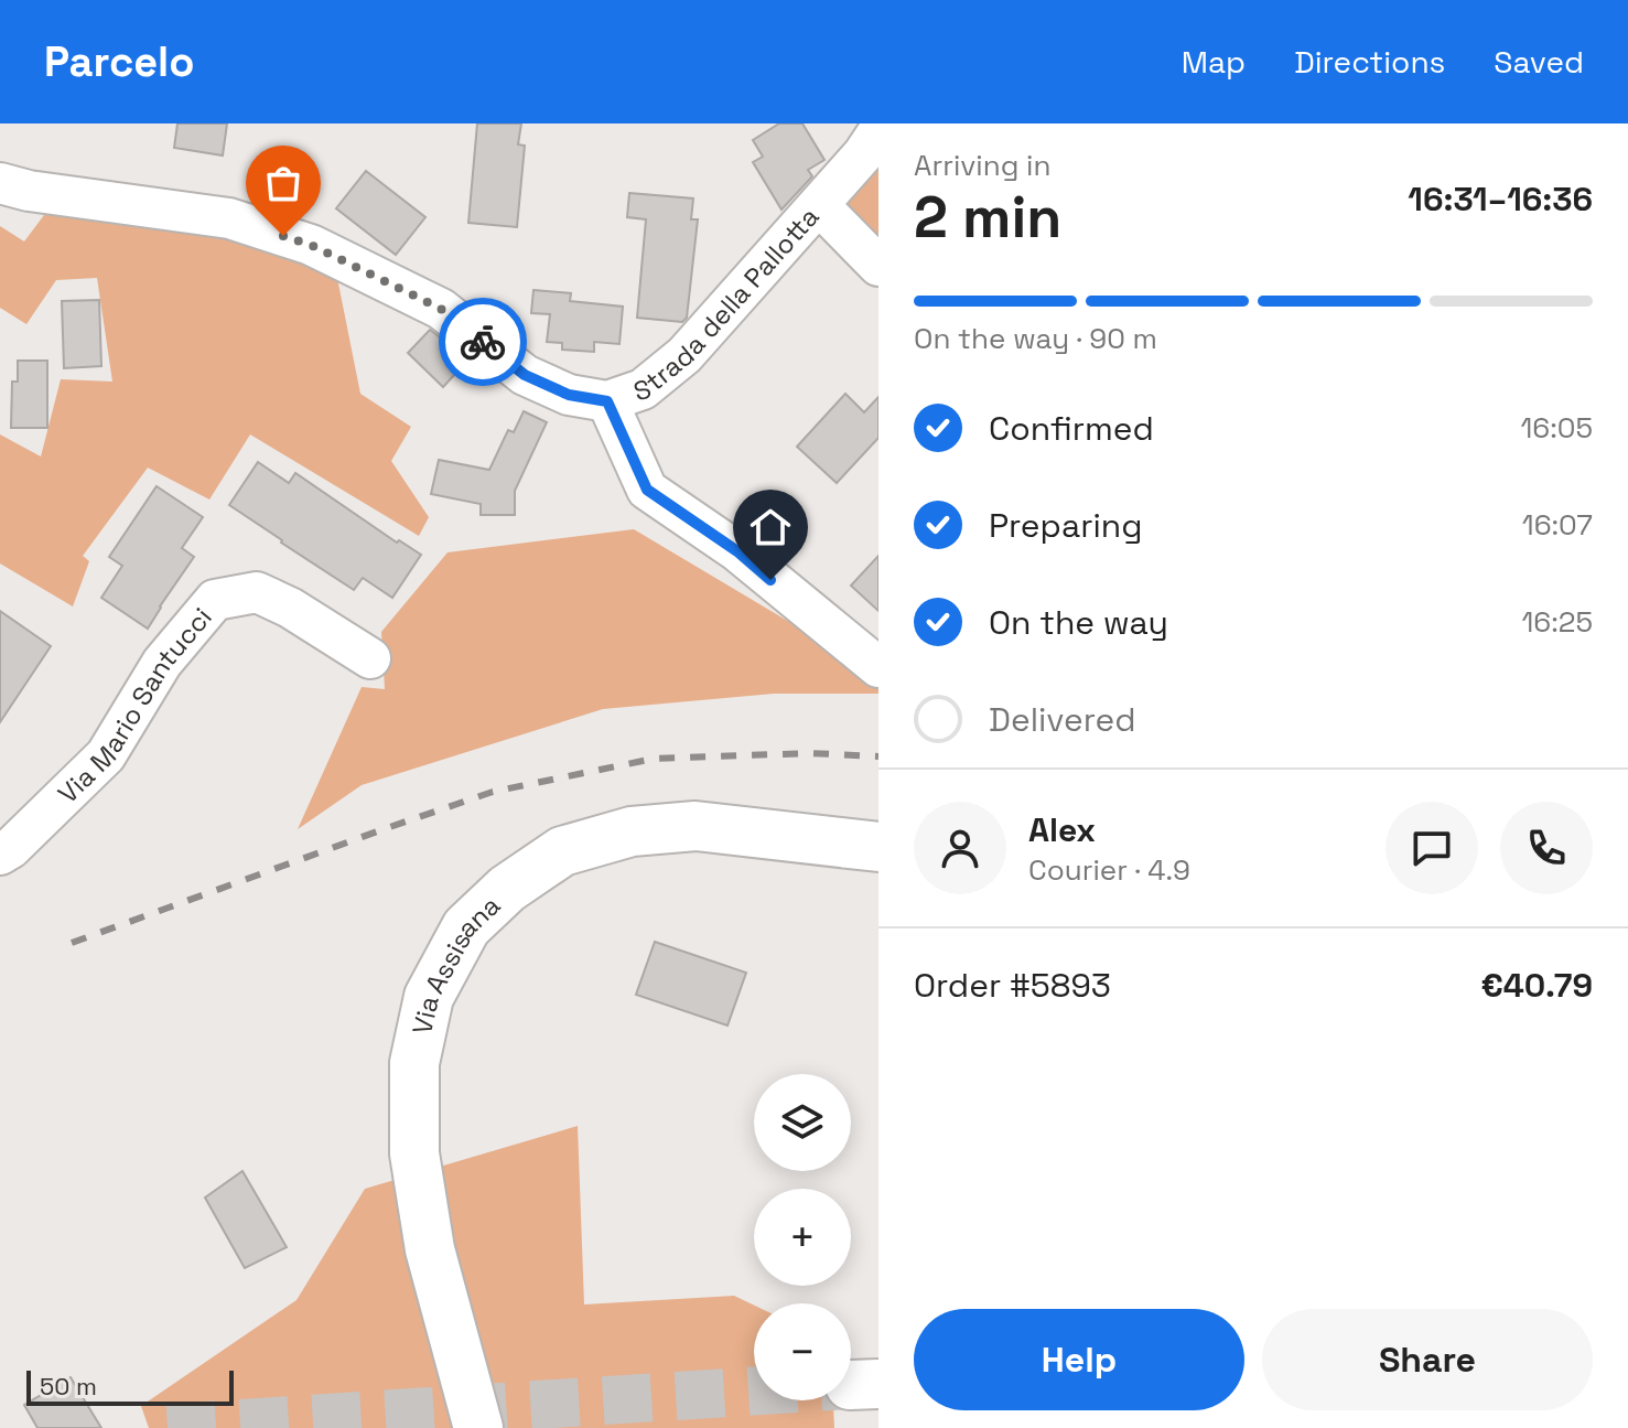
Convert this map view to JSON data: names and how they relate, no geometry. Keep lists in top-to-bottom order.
{
  "streets": {
    "main road": ["Via Assisana"],
    "street": ["Strada della Pallotta", "Via Mario Santucci"]
  },
  "scale_bar": "50 m",
  "page": {
    "header": "Parcelo",
    "nav": ["Map", "Directions", "Saved"],
    "heading": ["2 min", "Arriving in", "16:31–16:36"],
    "panel": [
      "Alex",
      "Courier · 4.9",
      "Order #5893",
      "€40.79"
    ],
    "bar": "On the way · 90 m",
    "list": [
      ["Confirmed", "16:05"],
      ["Preparing", "16:07"],
      ["On the way", "16:25"],
      "Delivered"
    ],
    "map_buttons": ["+", "−"],
    "buttons": ["Help", "Share"],
    "scale": "50 m"
  }
}
